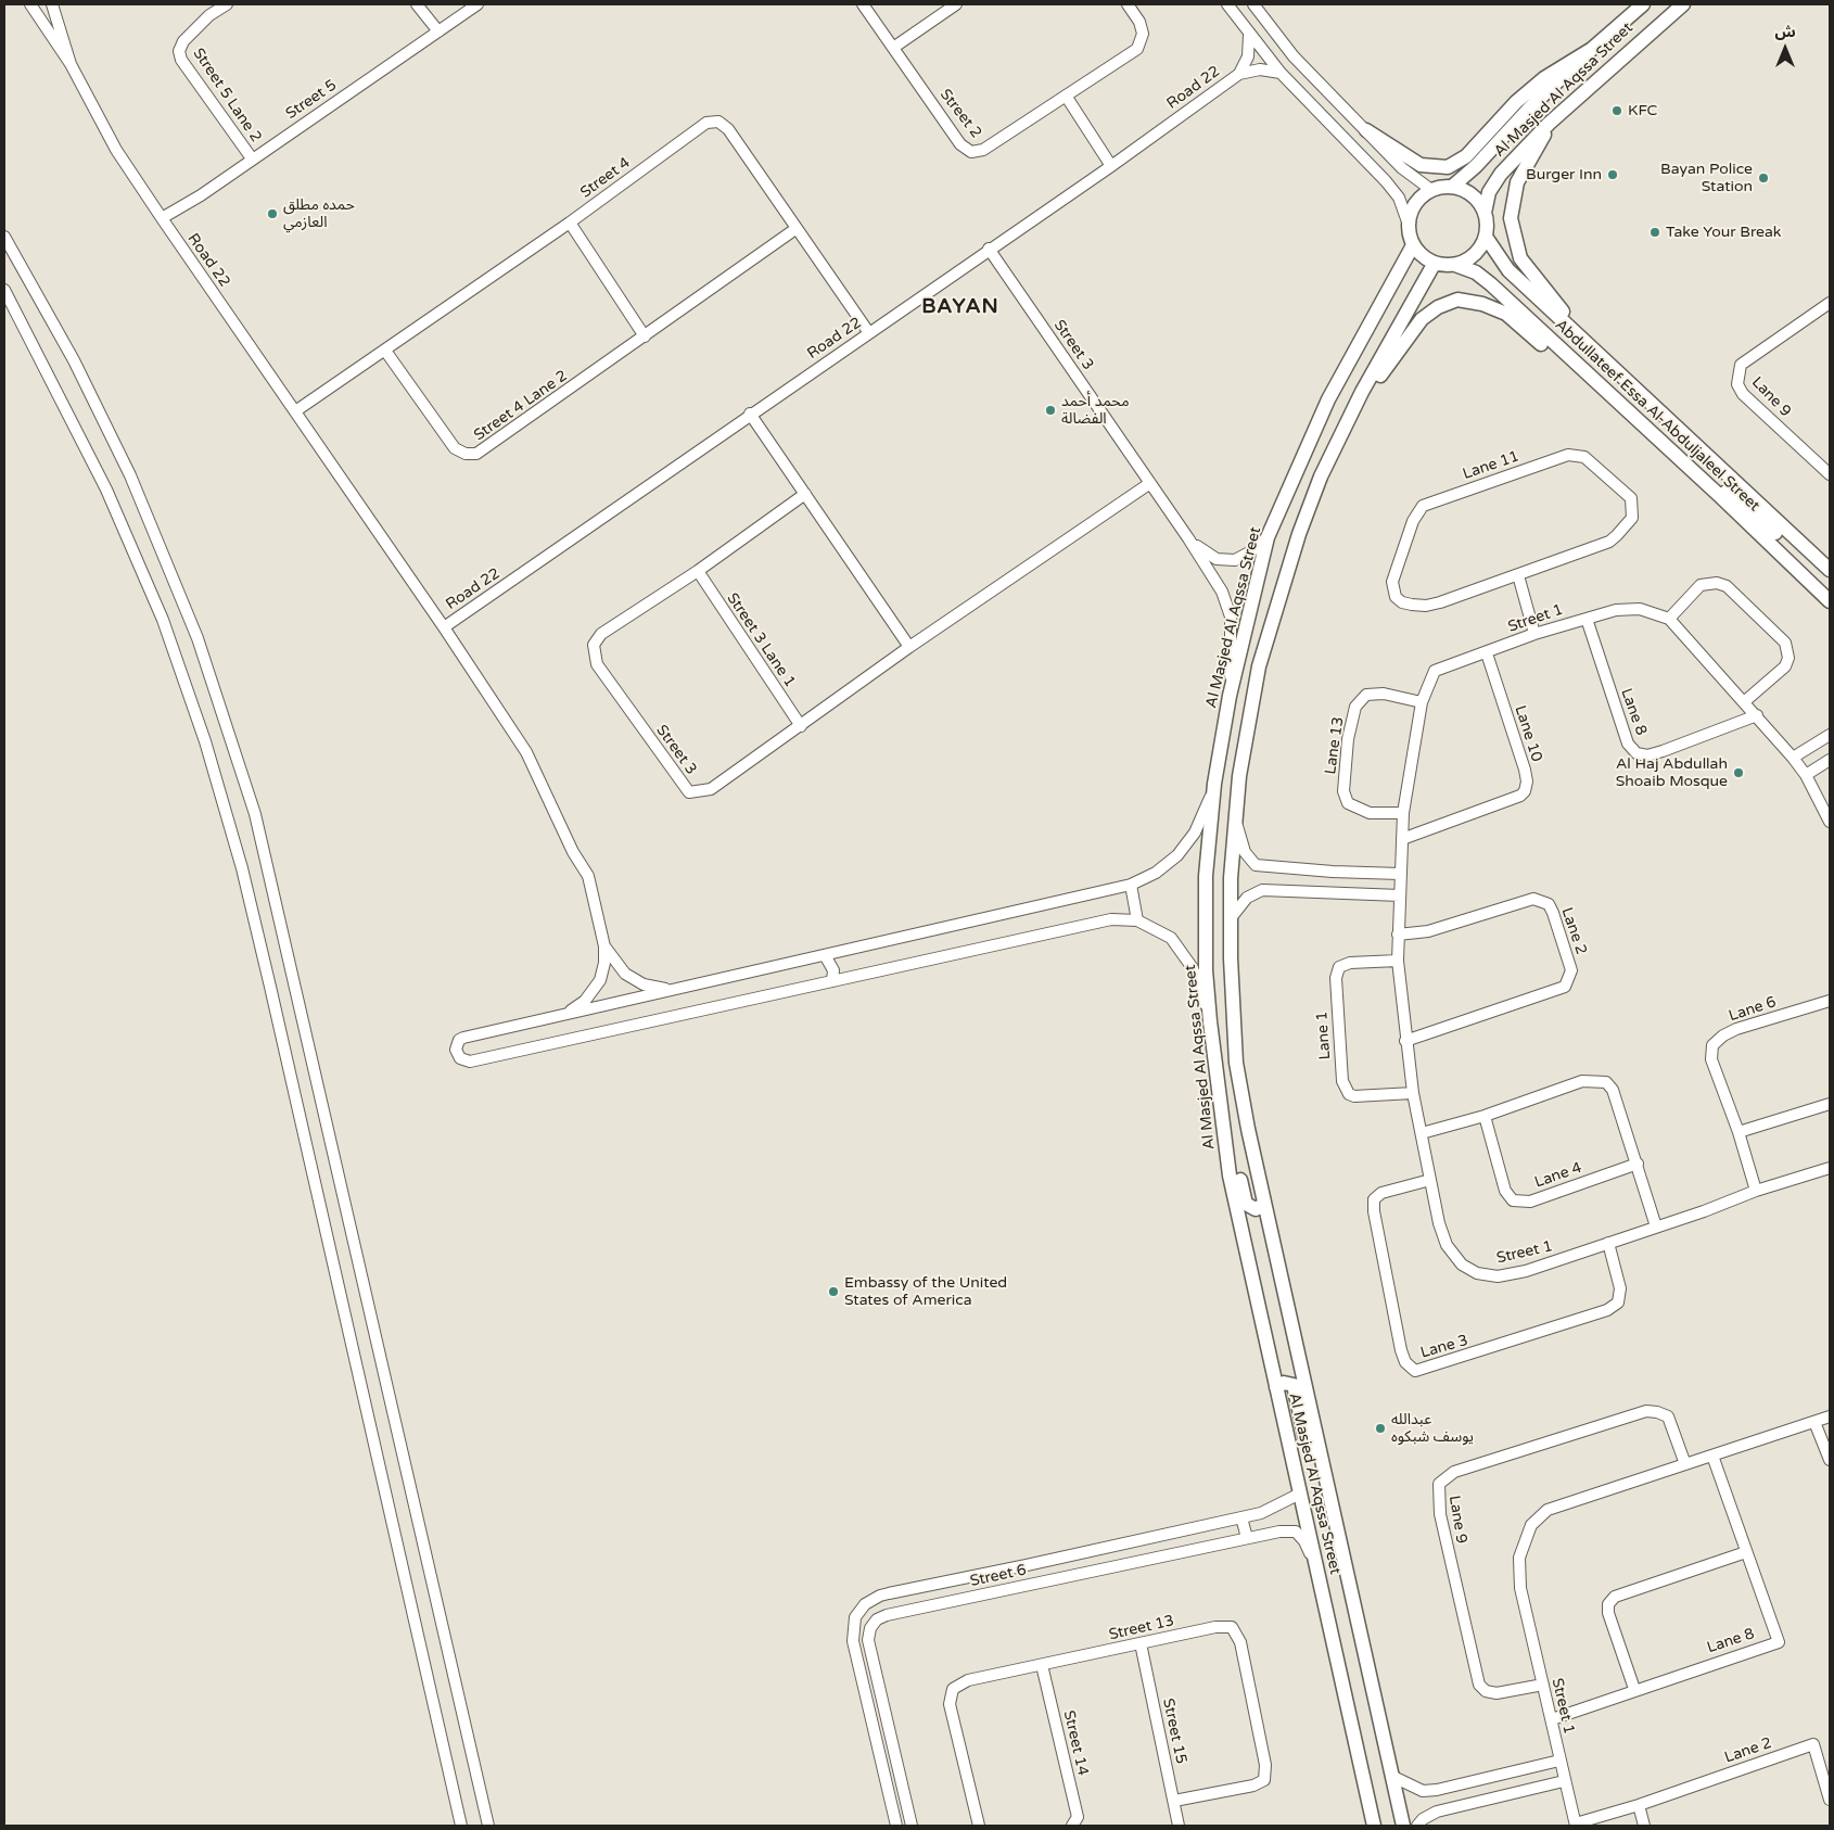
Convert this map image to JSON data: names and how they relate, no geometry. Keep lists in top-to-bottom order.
{
  "streets": {
    "main road": ["Al Masjed Al Aqssa Street", "Abdullateef Essa Al-Abduljaleel Street"],
    "street": [
      "Road 22",
      "Street 5 Lane 2",
      "Street 5",
      "Street 2",
      "Street 4",
      "Street 3",
      "Lane 9",
      "Street 4 Lane 2",
      "Lane 11",
      "Street 1",
      "Street 3 Lane 1",
      "Lane 8",
      "Lane 10",
      "Lane 13",
      "Lane 2",
      "Lane 6",
      "Lane 1",
      "Lane 4",
      "Lane 3",
      "Street 6",
      "Street 13",
      "Street 15",
      "Street 14"
    ]
  },
  "crossings": [
    ["Road 22", "Street 5"],
    ["Road 22", "Street 4"],
    ["Road 22", "Street 3"],
    ["Al Masjed Al Aqssa Street", "Street 3"],
    ["Al Masjed Al Aqssa Street", "Abdullateef Essa Al-Abduljaleel Street"],
    ["Al Masjed Al Aqssa Street", "Street 6"],
    ["Street 5 Lane 2", "Street 5"],
    ["Street 4", "Street 4 Lane 2"],
    ["Street 3", "Street 3 Lane 1"],
    ["Lane 9", "Street 1"],
    ["Street 1", "Lane 8"],
    ["Street 1", "Lane 10"],
    ["Street 1", "Lane 13"],
    ["Street 1", "Lane 2"],
    ["Street 1", "Lane 6"],
    ["Street 1", "Lane 1"],
    ["Street 1", "Lane 3"],
    ["Street 13", "Street 15"],
    ["Street 13", "Street 14"]
  ],
  "districts": ["BAYAN"],
  "places": [
    "KFC",
    "Burger Inn",
    "Bayan Police Station",
    "حمده مطلق العازمي",
    "Take Your Break",
    "محمد أحمد الفضالة",
    "Al Haj Abdullah Shoaib Mosque",
    "Embassy of the United States of America",
    "عبدالله يوسف شبكوه"
  ],
  "north": "top"
}
